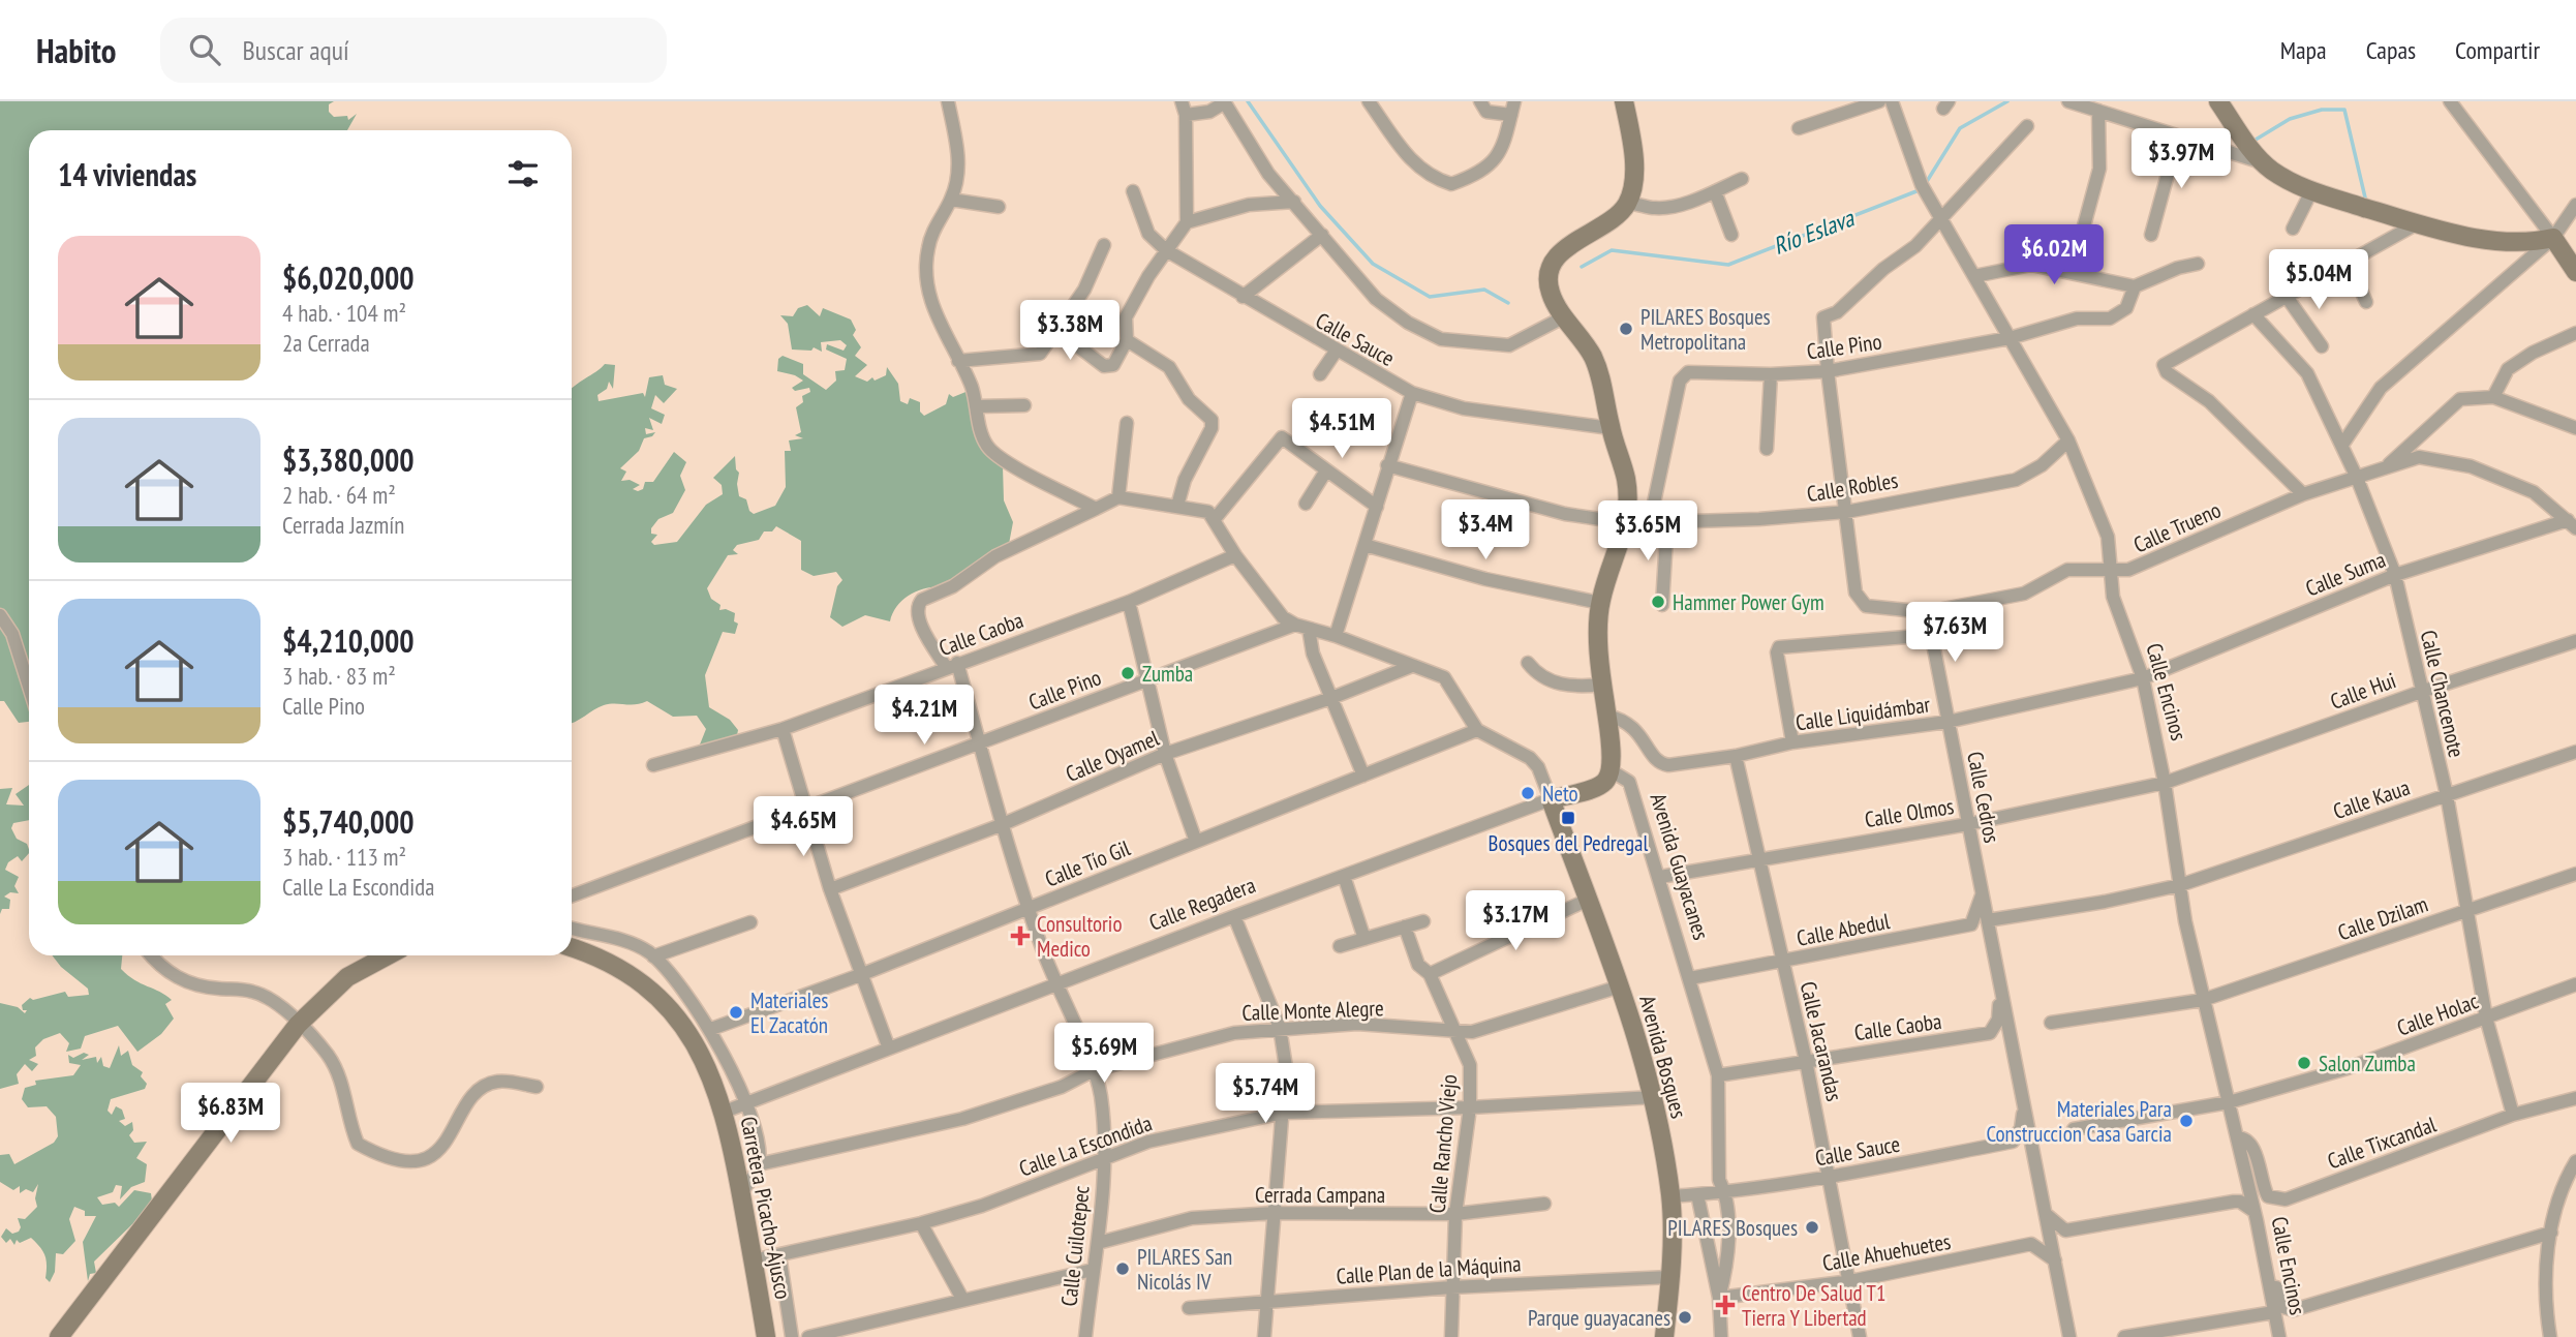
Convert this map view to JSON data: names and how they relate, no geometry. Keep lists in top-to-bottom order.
{
  "streets": {
    "street": [
      "Calle Sauce",
      "Calle Pino",
      "Calle Robles",
      "Calle Trueno",
      "Calle Suma",
      "Calle Caoba",
      "Calle Hui",
      "Calle Encinos",
      "Calle Chancenote",
      "Calle Liquidámbar",
      "Calle Oyamel",
      "Calle Cedros",
      "Calle Kaua",
      "Calle Olmos",
      "Calle Tío Gil",
      "Avenida Guayacanes",
      "Calle Regadera",
      "Calle Dzilam",
      "Calle Abedul",
      "Calle Monte Alegre",
      "Calle Holac",
      "Calle Jacarandas",
      "Avenida Bosques",
      "Calle Tixcandal",
      "Calle Rancho Viejo",
      "Calle La Escondida",
      "Cerrada Campana",
      "Carretera Picacho-Ajusco",
      "Calle Cuilotepec",
      "Calle Ahuehuetes",
      "Calle Plan de la Máquina"
    ]
  },
  "crossings": [
    ["Calle Sauce", "Calle Cedros"],
    ["Calle Sauce", "Avenida Guayacanes"],
    ["Calle Sauce", "Calle Jacarandas"],
    ["Calle Sauce", "Avenida Bosques"],
    ["Calle Pino", "Calle Robles"],
    ["Calle Pino", "Calle Encinos"],
    ["Calle Pino", "Calle Cuilotepec"],
    ["Calle Robles", "Calle Encinos"],
    ["Calle Trueno", "Calle Encinos"],
    ["Calle Trueno", "Calle Chancenote"],
    ["Calle Trueno", "Calle Cedros"],
    ["Calle Suma", "Calle Encinos"],
    ["Calle Suma", "Calle Chancenote"],
    ["Calle Suma", "Calle Liquidámbar"],
    ["Calle Caoba", "Calle Cedros"],
    ["Calle Caoba", "Avenida Guayacanes"],
    ["Calle Caoba", "Calle Jacarandas"],
    ["Calle Caoba", "Calle Cuilotepec"],
    ["Calle Hui", "Calle Encinos"],
    ["Calle Hui", "Calle Chancenote"],
    ["Calle Hui", "Calle Olmos"],
    ["Calle Encinos", "Calle Liquidámbar"],
    ["Calle Encinos", "Calle Kaua"],
    ["Calle Encinos", "Calle Olmos"],
    ["Calle Encinos", "Calle Dzilam"],
    ["Calle Encinos", "Calle Holac"],
    ["Calle Encinos", "Calle Tixcandal"],
    ["Calle Chancenote", "Calle Kaua"],
    ["Calle Chancenote", "Calle Dzilam"],
    ["Calle Chancenote", "Calle Holac"],
    ["Calle Chancenote", "Calle Tixcandal"],
    ["Calle Liquidámbar", "Calle Cedros"],
    ["Calle Liquidámbar", "Calle Jacarandas"],
    ["Calle Oyamel", "Calle Cuilotepec"],
    ["Calle Cedros", "Calle Olmos"],
    ["Calle Cedros", "Calle Abedul"],
    ["Calle Cedros", "Calle Ahuehuetes"],
    ["Calle Olmos", "Avenida Guayacanes"],
    ["Calle Olmos", "Calle Jacarandas"],
    ["Calle Tío Gil", "Calle Cuilotepec"],
    ["Avenida Guayacanes", "Calle Regadera"],
    ["Avenida Guayacanes", "Calle Abedul"],
    ["Avenida Guayacanes", "Calle Ahuehuetes"],
    ["Calle Regadera", "Avenida Bosques"],
    ["Calle Regadera", "Carretera Picacho-Ajusco"],
    ["Calle Regadera", "Calle Cuilotepec"],
    ["Calle Abedul", "Calle Jacarandas"],
    ["Calle Monte Alegre", "Avenida Bosques"],
    ["Calle Monte Alegre", "Calle Rancho Viejo"],
    ["Calle Monte Alegre", "Calle Cuilotepec"],
    ["Calle Jacarandas", "Calle Ahuehuetes"],
    ["Avenida Bosques", "Calle La Escondida"],
    ["Avenida Bosques", "Calle Plan de la Máquina"],
    ["Calle Rancho Viejo", "Calle La Escondida"],
    ["Calle Rancho Viejo", "Cerrada Campana"],
    ["Calle Rancho Viejo", "Calle Plan de la Máquina"],
    ["Calle La Escondida", "Carretera Picacho-Ajusco"],
    ["Calle La Escondida", "Calle Cuilotepec"],
    ["Cerrada Campana", "Calle Cuilotepec"]
  ],
  "water": ["Río Eslava"],
  "places": {
    "other": [
      "PILARES Bosques Metropolitana",
      "Hammer Power Gym",
      "Zumba",
      "Neto",
      "Materiales El Zacatón",
      "Salon Zumba",
      "Materiales Para Construccion Casa Garcia",
      "PILARES Bosques",
      "PILARES San Nicolás IV",
      "Parque guayacanes"
    ],
    "transit": ["Bosques del Pedregal"],
    "health": ["Consultorio Medico", "Centro De Salud T1 Tierra Y Libertad"]
  },
  "page": {
    "header": "Habito",
    "search": "Buscar aquí",
    "nav": ["Mapa", "Capas", "Compartir"],
    "price": [
      "$3.97M",
      "$6.02M",
      "$5.04M",
      "$3.38M",
      "$4.51M",
      "$3.4M",
      "$3.65M",
      "$7.63M",
      "$4.21M",
      "$4.65M",
      "$3.17M",
      "$5.69M",
      "$5.74M",
      "$6.83M"
    ],
    "heading": "14 viviendas",
    "list": [
      {
        "name": "$6,020,000",
        "note": "4 hab. · 104 m² · 2a Cerrada"
      },
      {
        "name": "$3,380,000",
        "note": "2 hab. · 64 m² · Cerrada Jazmín"
      },
      {
        "name": "$4,210,000",
        "note": "3 hab. · 83 m² · Calle Pino"
      },
      {
        "name": "$5,740,000",
        "note": "3 hab. · 113 m² · Calle La Escondida"
      }
    ]
  }
}
